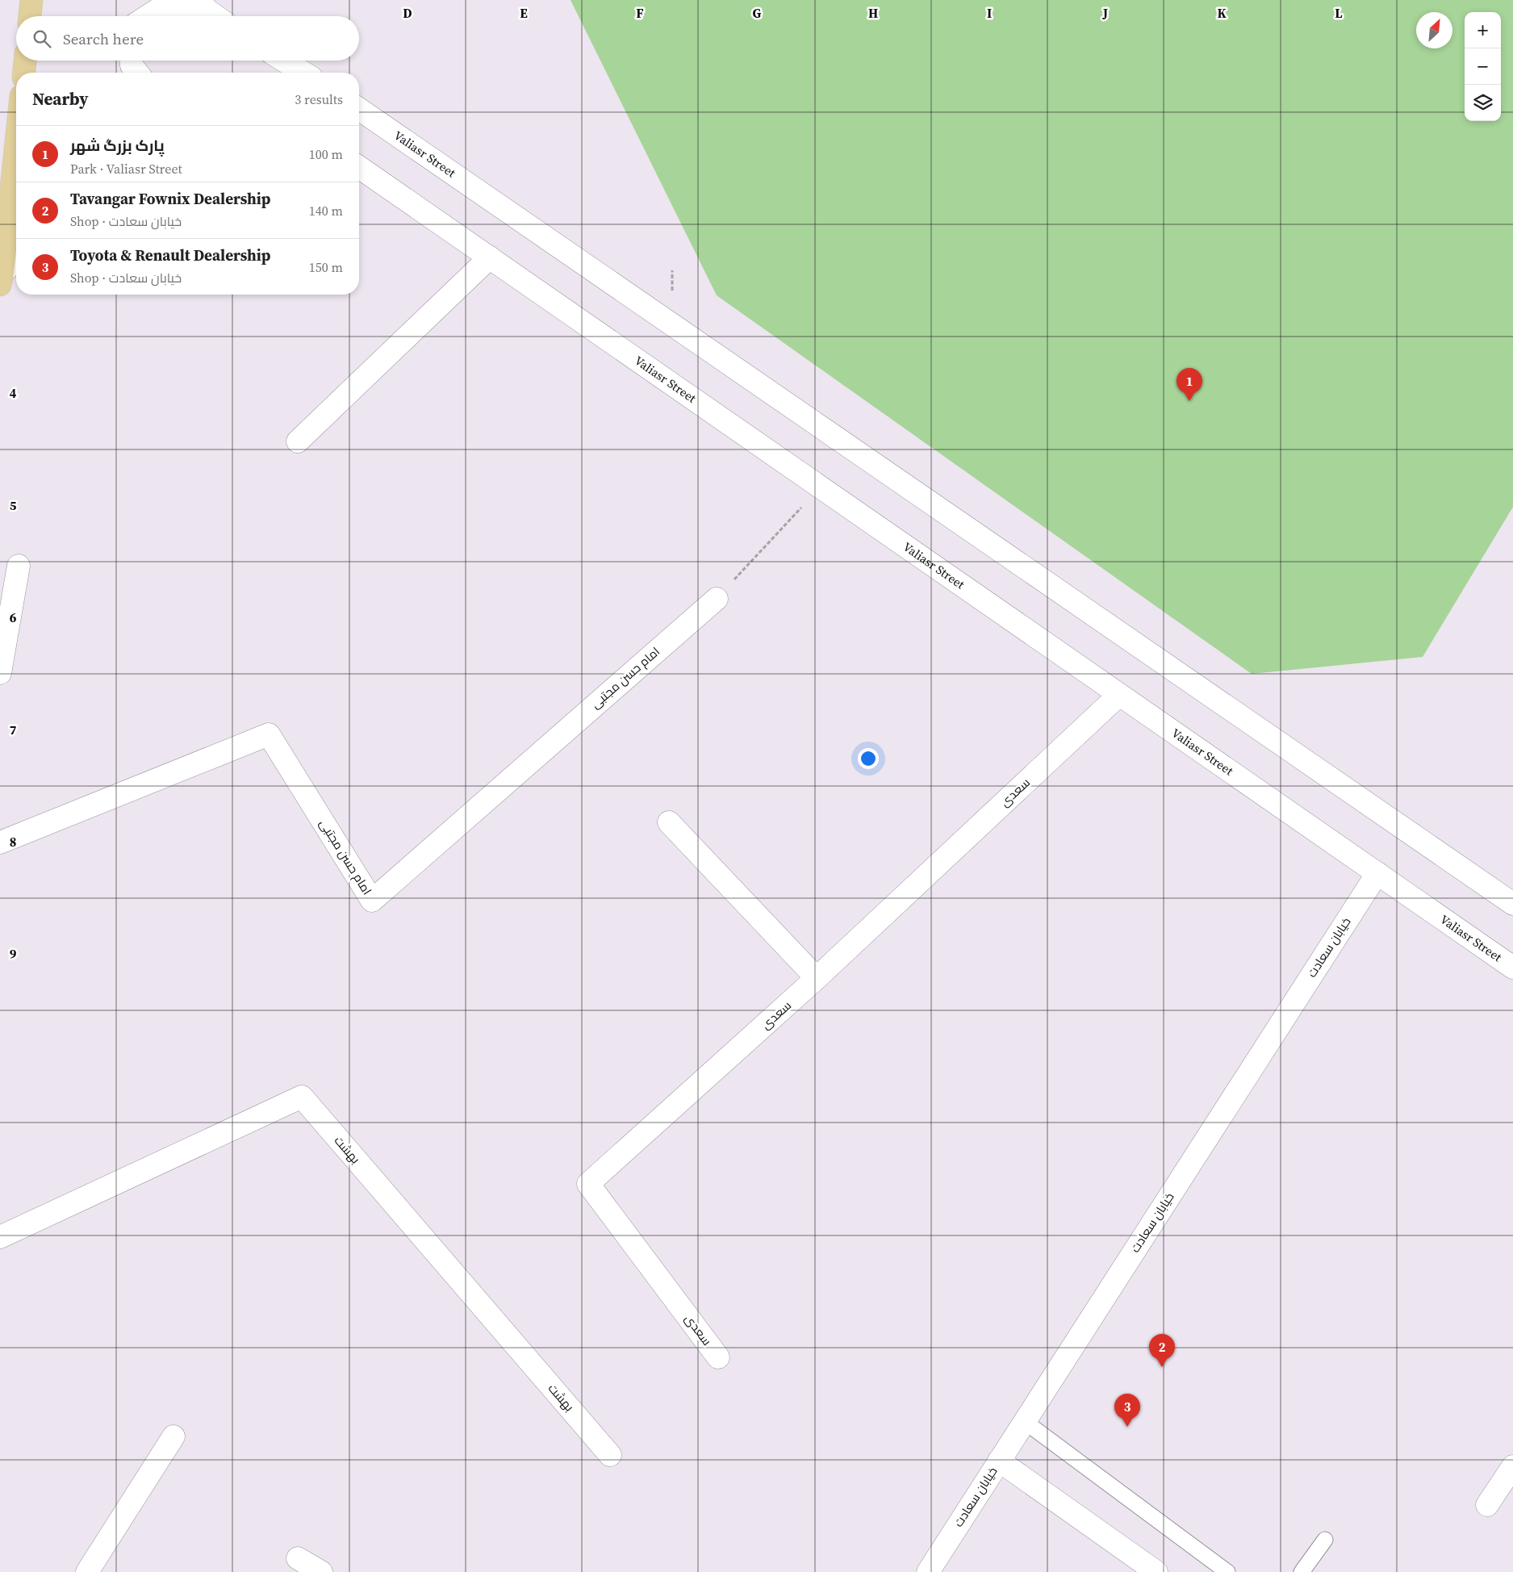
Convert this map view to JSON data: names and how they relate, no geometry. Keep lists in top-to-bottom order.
{
  "streets": {
    "street": [
      "Valiasr Street",
      "امام حسن مجتبی",
      "سعدی",
      "خیابان سعادت",
      "بهشت"
    ]
  },
  "crossings": [
    ["Valiasr Street", "سعدی"],
    ["Valiasr Street", "خیابان سعادت"]
  ],
  "north": "top right",
  "page": {
    "map_buttons": ["+", "−"],
    "search": "Search here",
    "heading": ["Nearby", "3 results"],
    "list": [
      {
        "mark": "1",
        "name": "پارک بزرگ شهر",
        "note": "Park · Valiasr Street",
        "value": "100 m"
      },
      {
        "mark": "2",
        "name": "Tavangar Fownix Dealership",
        "note": "Shop · خیابان سعادت",
        "value": "140 m"
      },
      {
        "mark": "3",
        "name": "Toyota & Renault Dealership",
        "note": "Shop · خیابان سعادت",
        "value": "150 m"
      }
    ],
    "pins": ["1", "2", "3"]
  },
  "grid": {
    "columns": [
      "D",
      "E",
      "F",
      "G",
      "H",
      "I",
      "J",
      "K",
      "L"
    ],
    "rows": [
      "4",
      "5",
      "6",
      "7",
      "8",
      "9"
    ]
  }
}
